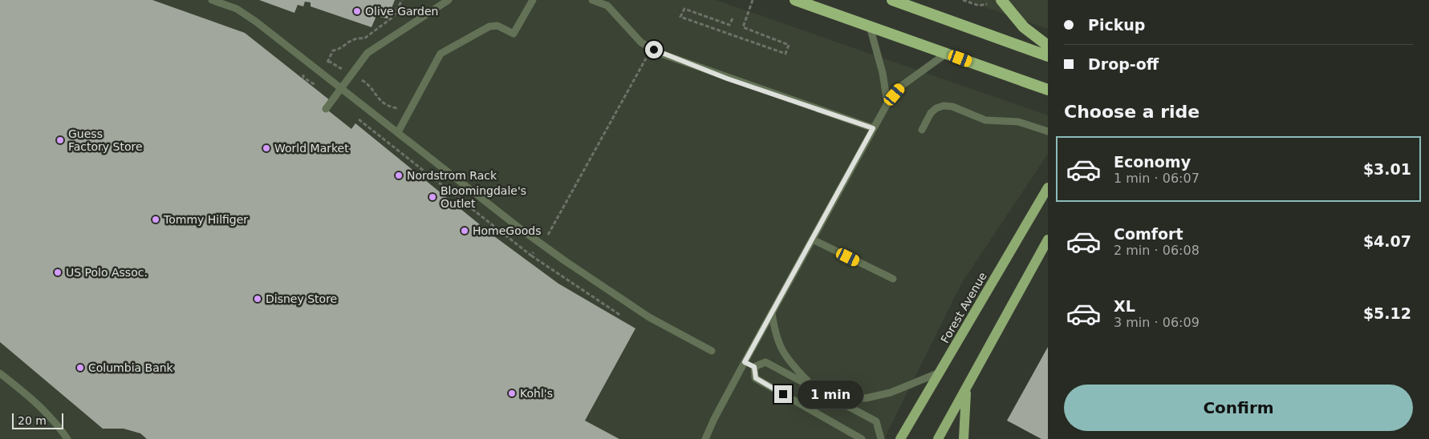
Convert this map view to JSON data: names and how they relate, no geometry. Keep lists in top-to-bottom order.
{
  "streets": {
    "main road": ["Forest Avenue"]
  },
  "places": [
    "Olive Garden",
    "Guess Factory Store",
    "World Market",
    "Nordstrom Rack",
    "Bloomingdale's Outlet",
    "Tommy Hilfiger",
    "HomeGoods",
    "US Polo Assoc.",
    "Disney Store",
    "Columbia Bank",
    "Kohl's"
  ],
  "scale_bar": "20 m",
  "page": {
    "banner": ["Pickup", "Drop-off"],
    "heading": "Choose a ride",
    "list": [
      {
        "name": "Economy",
        "note": "1 min · 06:07",
        "value": "$3.01"
      },
      {
        "name": "Comfort",
        "note": "2 min · 06:08",
        "value": "$4.07"
      },
      {
        "name": "XL",
        "note": "3 min · 06:09",
        "value": "$5.12"
      }
    ],
    "buttons": "Confirm",
    "bubble": "1 min",
    "scale": "20 m"
  }
}
